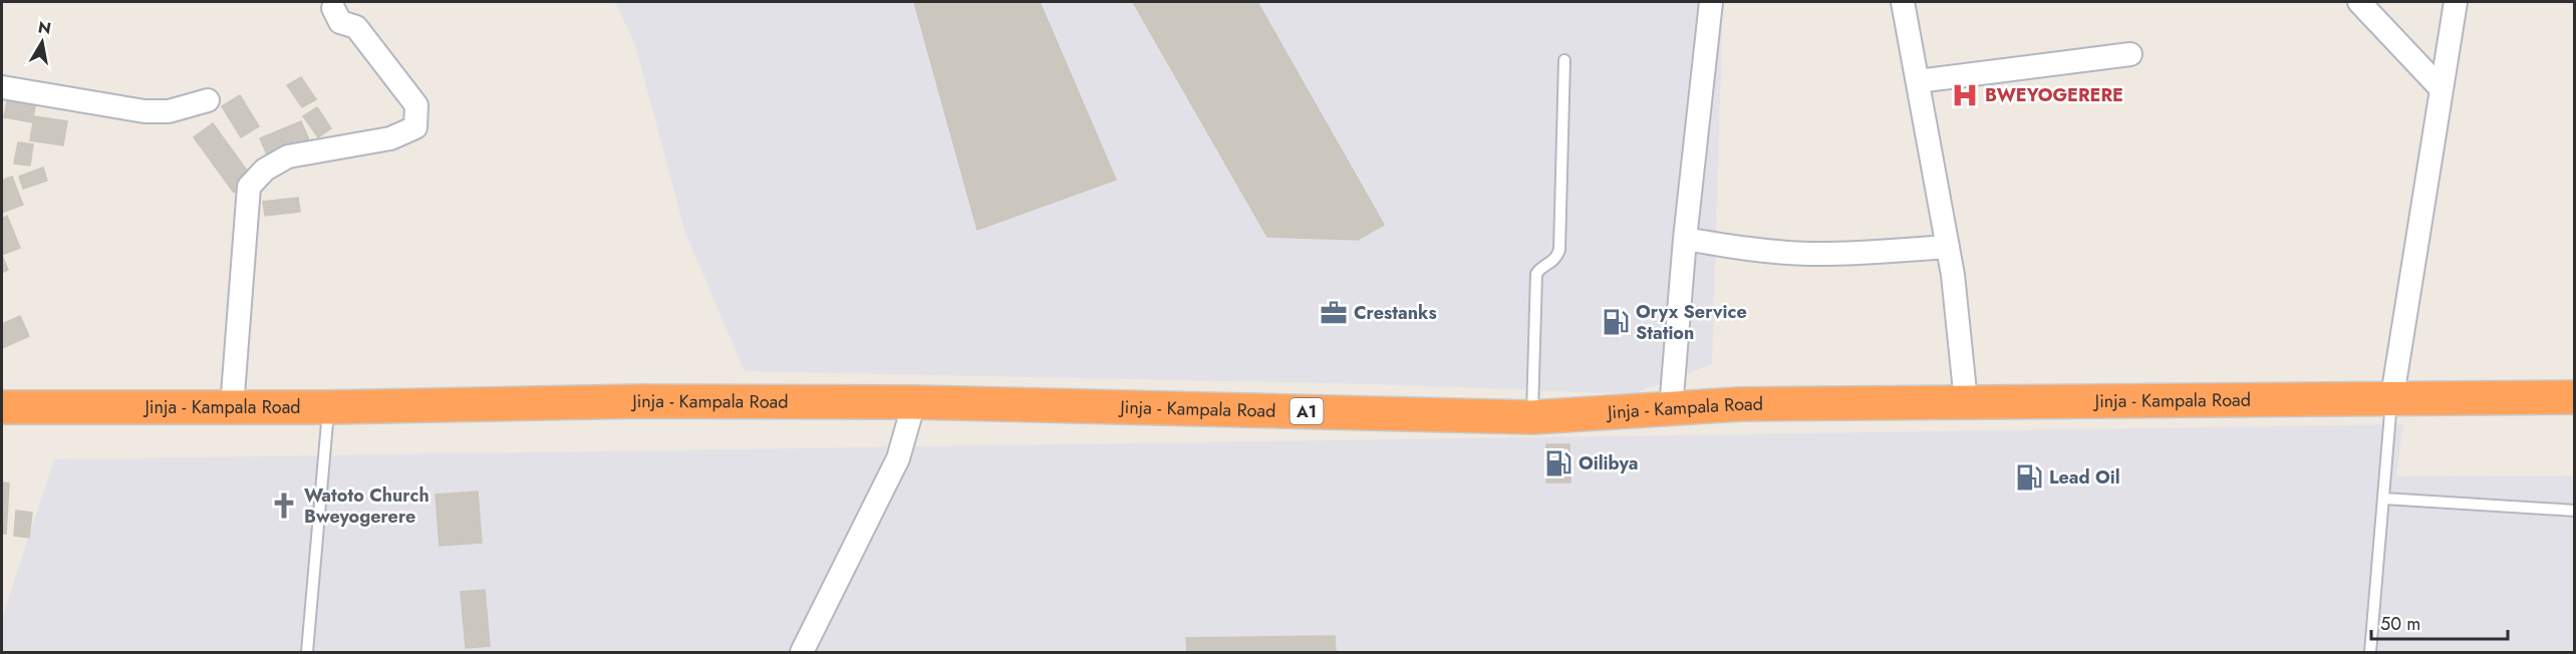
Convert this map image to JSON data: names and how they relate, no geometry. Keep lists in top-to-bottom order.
{
  "streets": {
    "highway": ["Jinja - Kampala Road", "A1"]
  },
  "places": {
    "hospital": ["BWEYOGERERE"],
    "office": ["Crestanks"],
    "fuel station": ["Oryx Service Station", "Oilibya", "Lead Oil"],
    "church": ["Watoto Church Bweyogerere"]
  },
  "scale_bar": "50 m",
  "north": "top"
}
